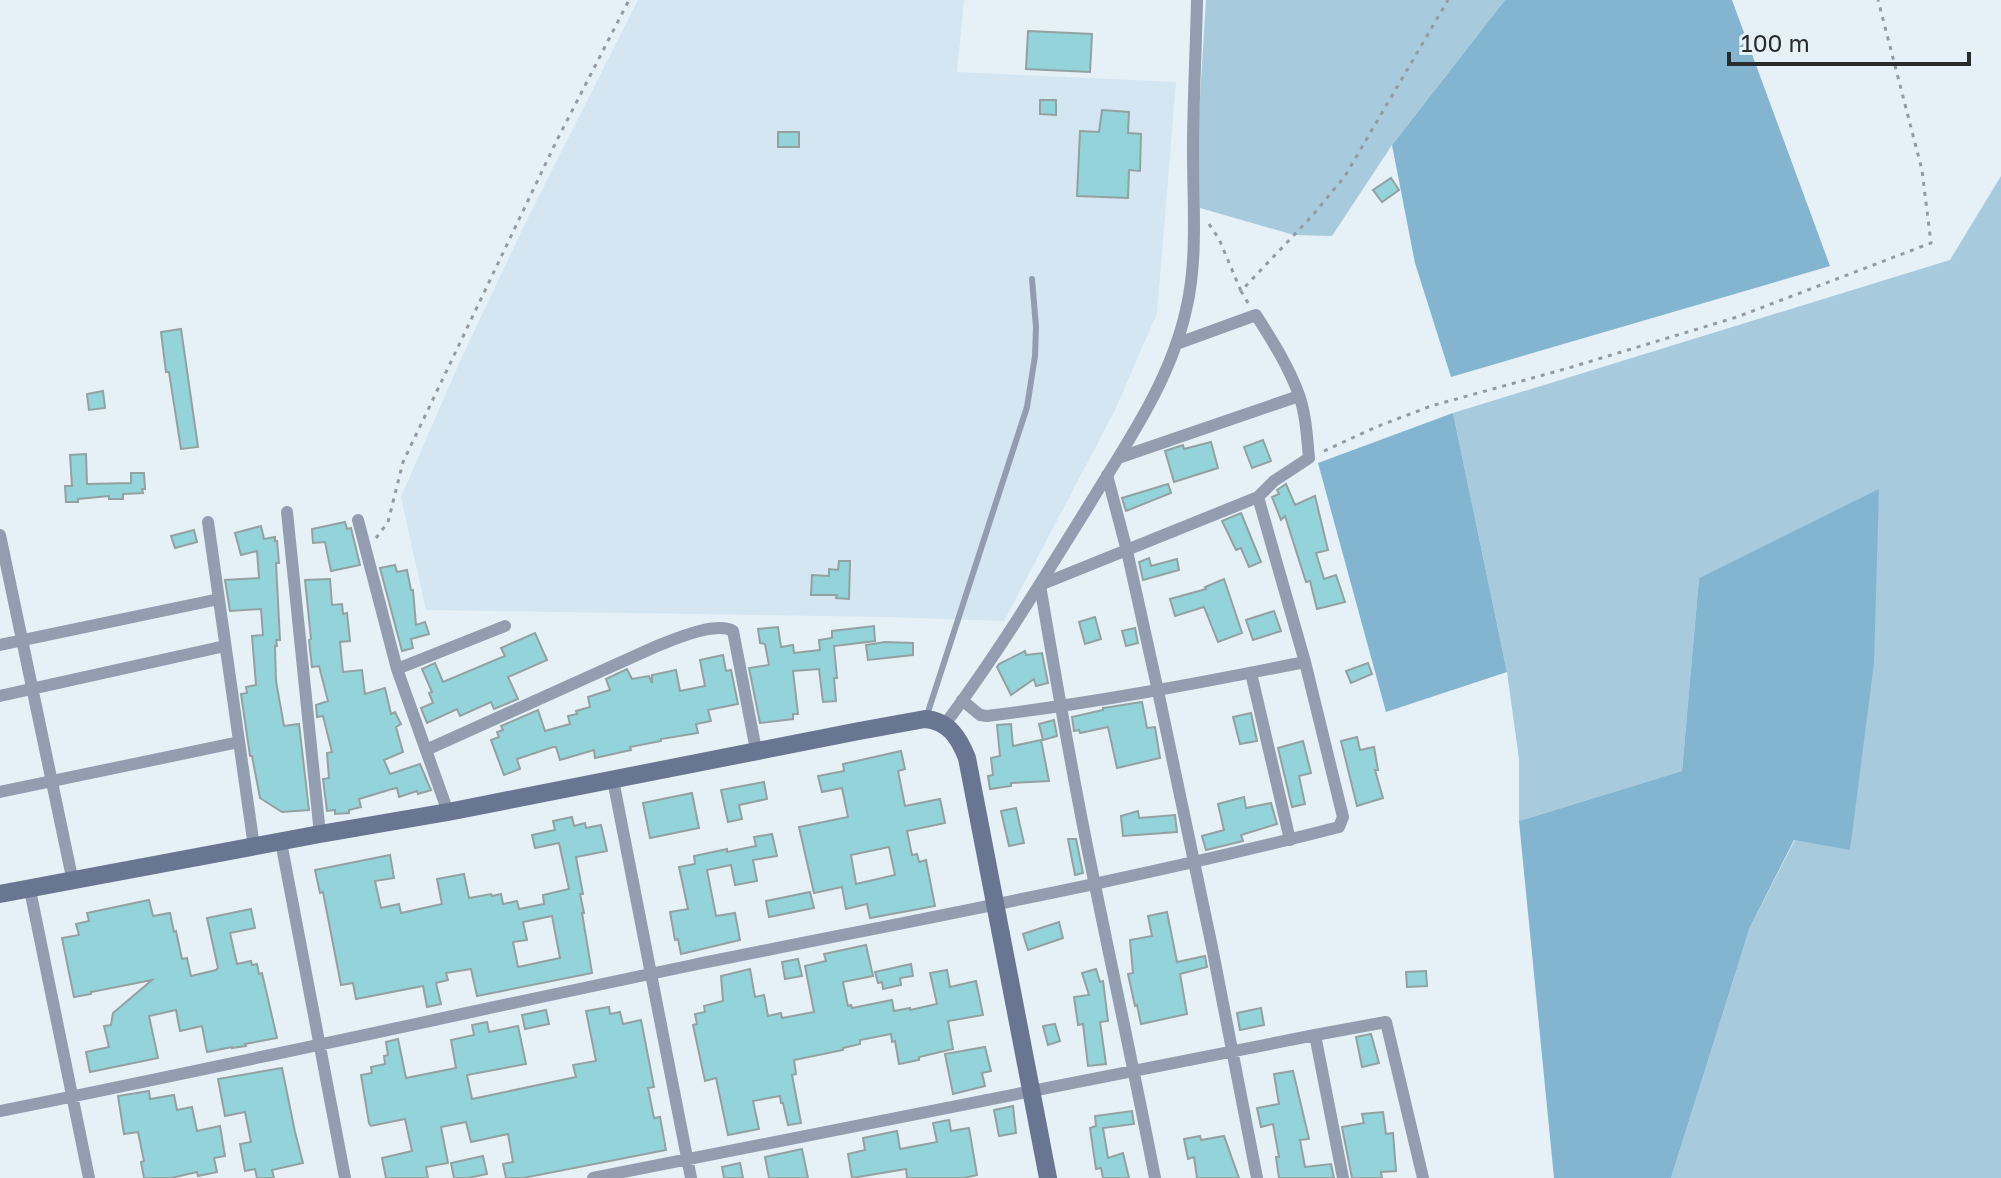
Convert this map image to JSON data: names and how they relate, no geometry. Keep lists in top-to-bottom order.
{
  "scale_bar": "100 m"
}
